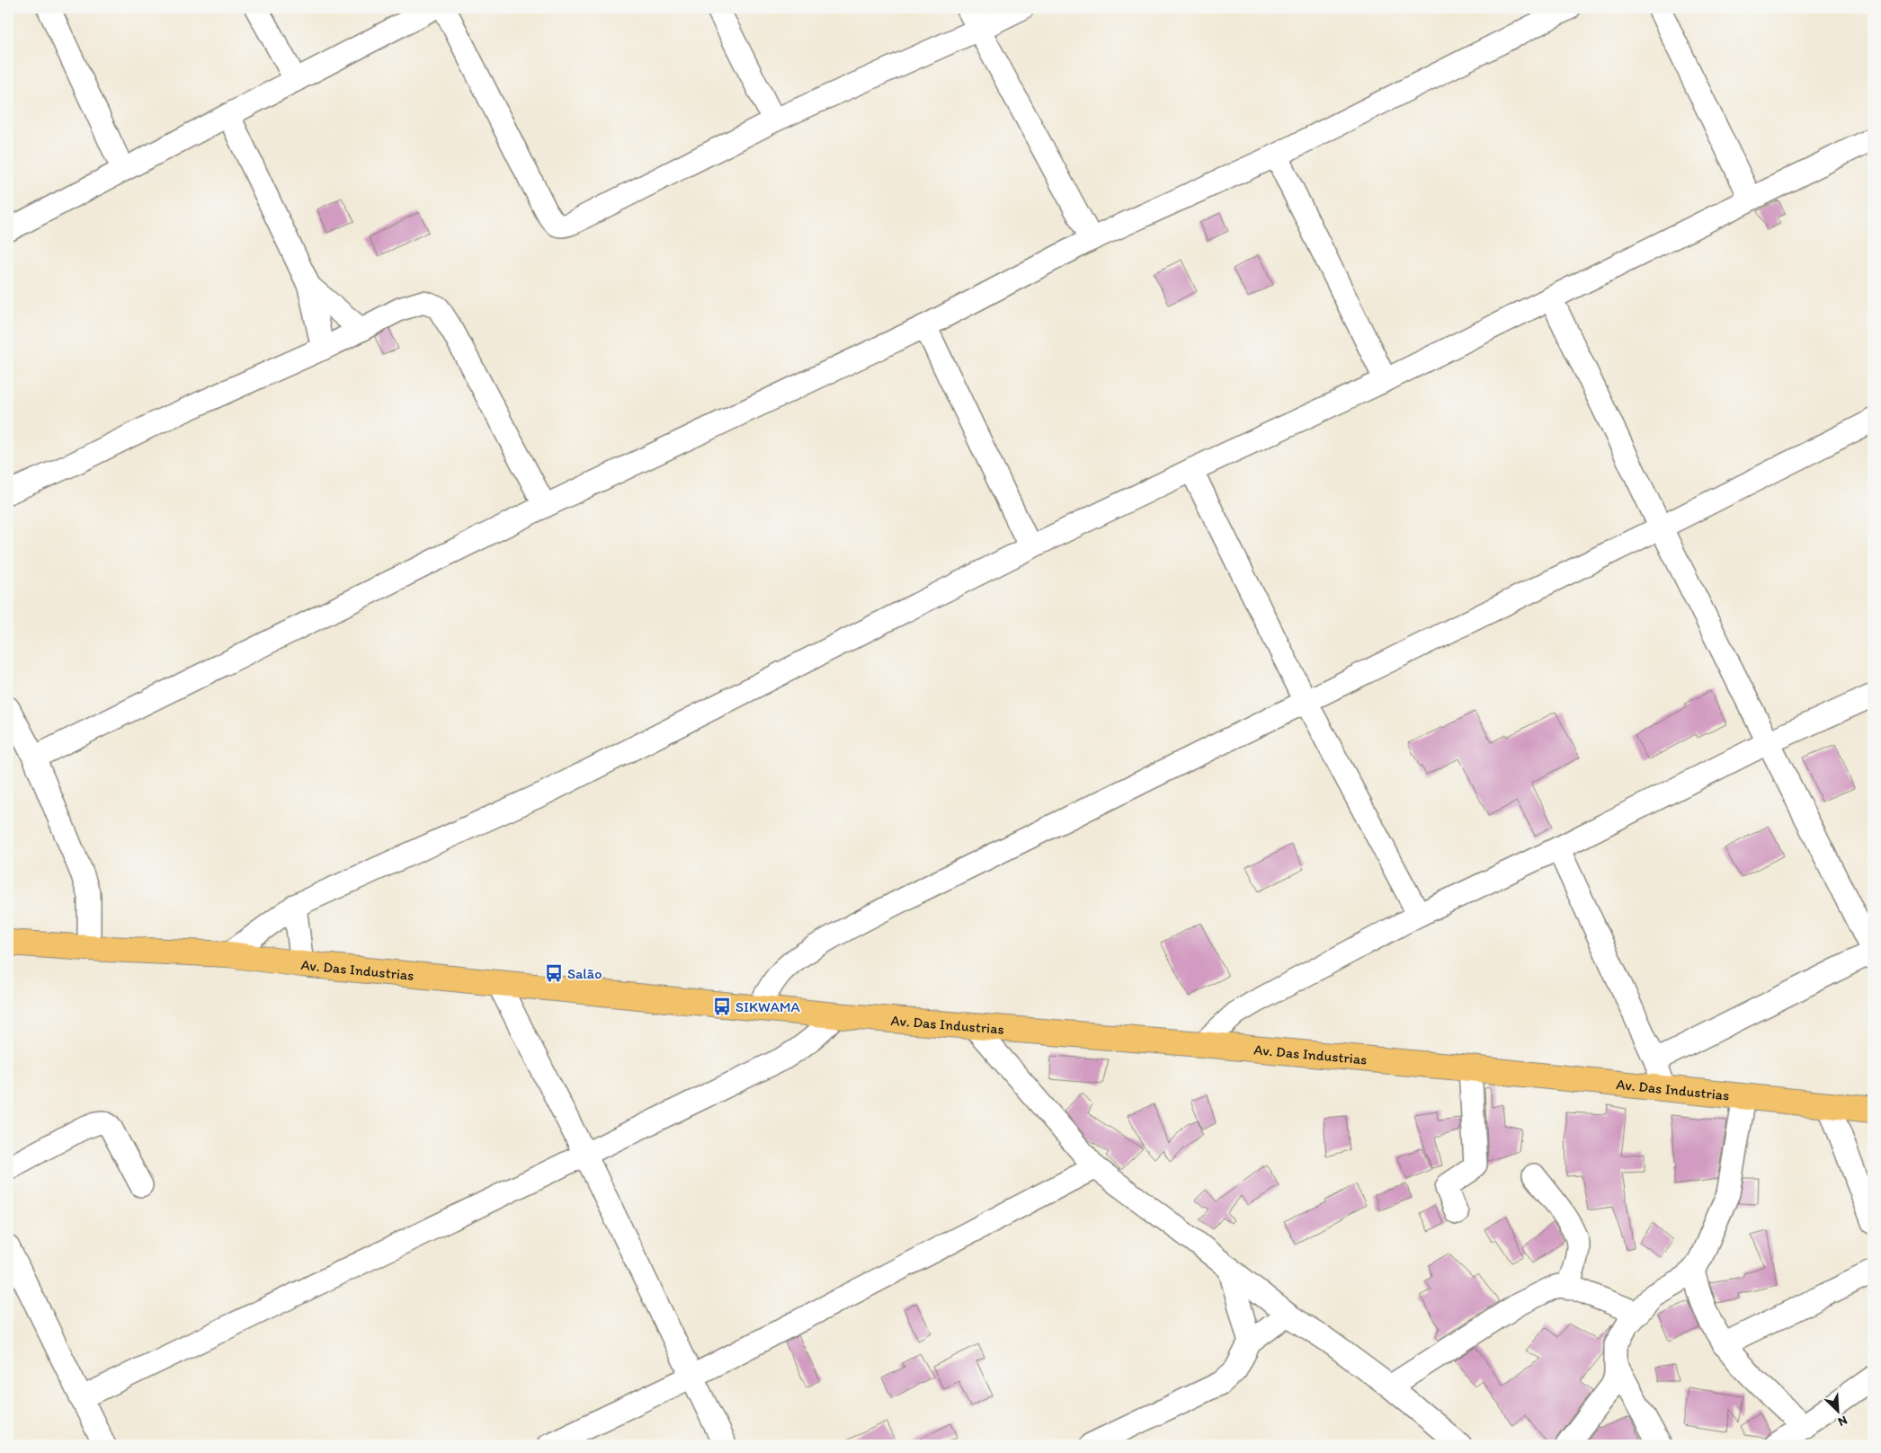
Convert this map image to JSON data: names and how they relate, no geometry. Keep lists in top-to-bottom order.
{
  "streets": {
    "main road": ["Av. Das Industrias"]
  },
  "places": {
    "bus stop": ["Salão", "SIKWAMA"]
  },
  "north": "bottom right"
}
